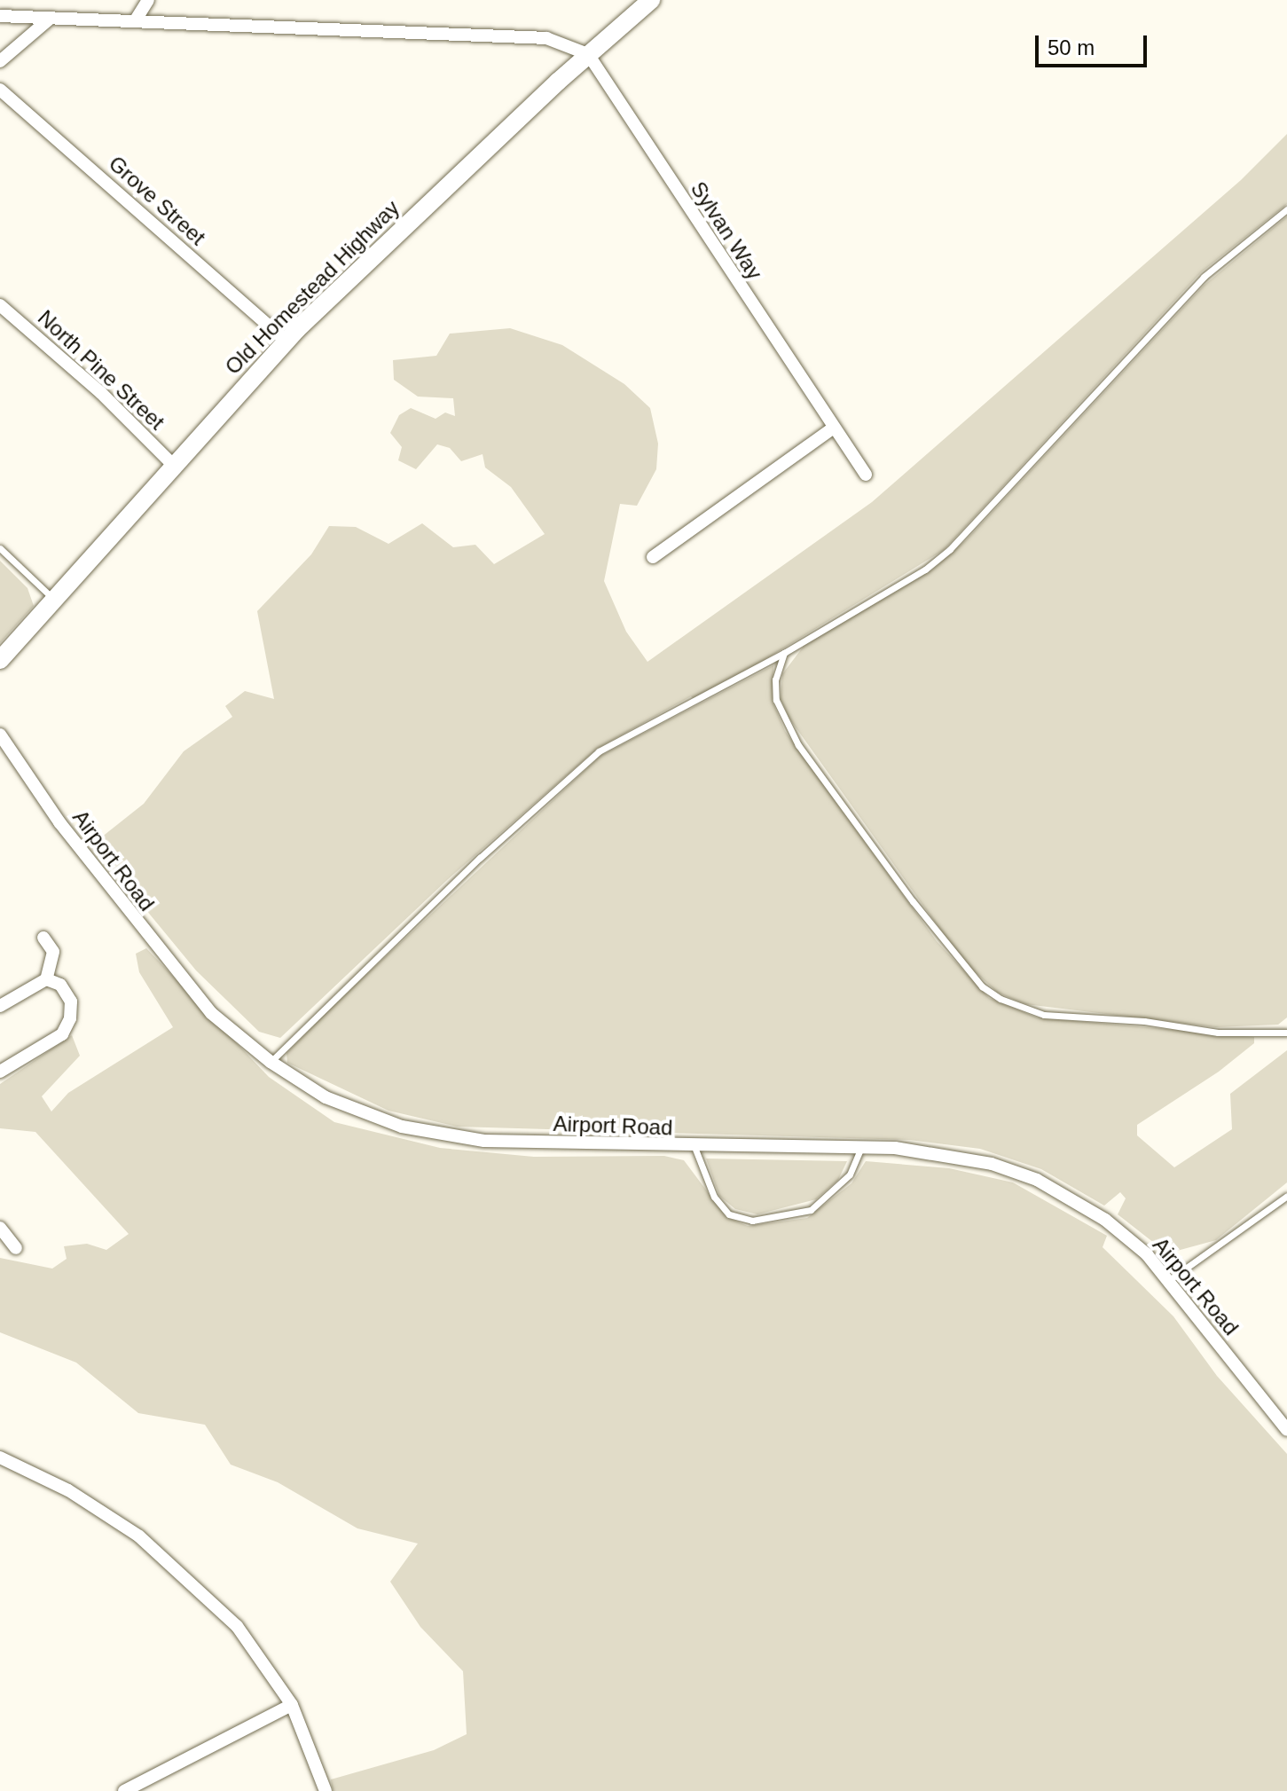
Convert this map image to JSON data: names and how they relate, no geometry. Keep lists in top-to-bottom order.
{
  "streets": {
    "main road": ["Old Homestead Highway"],
    "street": [
      "Grove Street",
      "Sylvan Way",
      "North Pine Street",
      "Airport Road"
    ]
  },
  "crossings": [
    ["Grove Street", "Old Homestead Highway"],
    ["Sylvan Way", "Old Homestead Highway"],
    ["Old Homestead Highway", "North Pine Street"]
  ],
  "scale_bar": "50 m"
}
